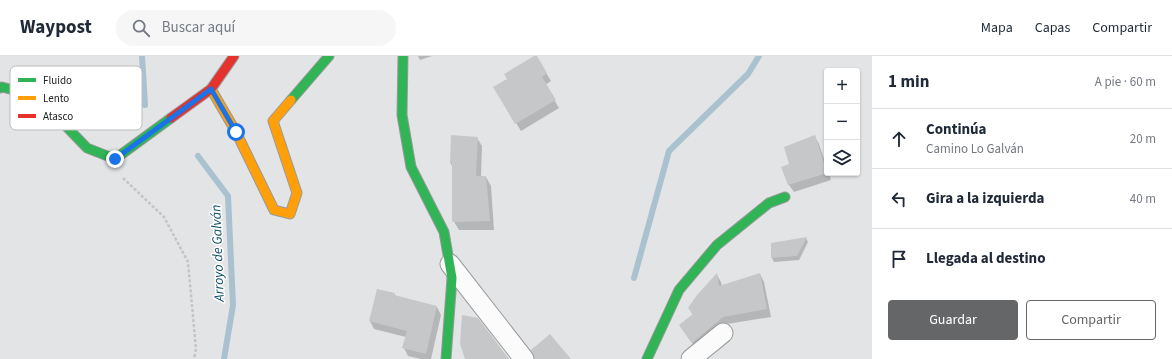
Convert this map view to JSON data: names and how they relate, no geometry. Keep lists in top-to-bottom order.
{
  "water": ["Arroyo de Galván"],
  "legend": ["Fluido", "Lento", "Atasco"],
  "page": {
    "header": "Waypost",
    "search": "Buscar aquí",
    "nav": ["Mapa", "Capas", "Compartir"],
    "heading": ["1 min", "A pie · 60 m"],
    "map_buttons": ["+", "−"],
    "list": [
      ["Continúa", "Camino Lo Galván", "20 m"],
      ["Gira a la izquierda", "40 m"],
      "Llegada al destino"
    ],
    "buttons": ["Guardar", "Compartir"]
  }
}
